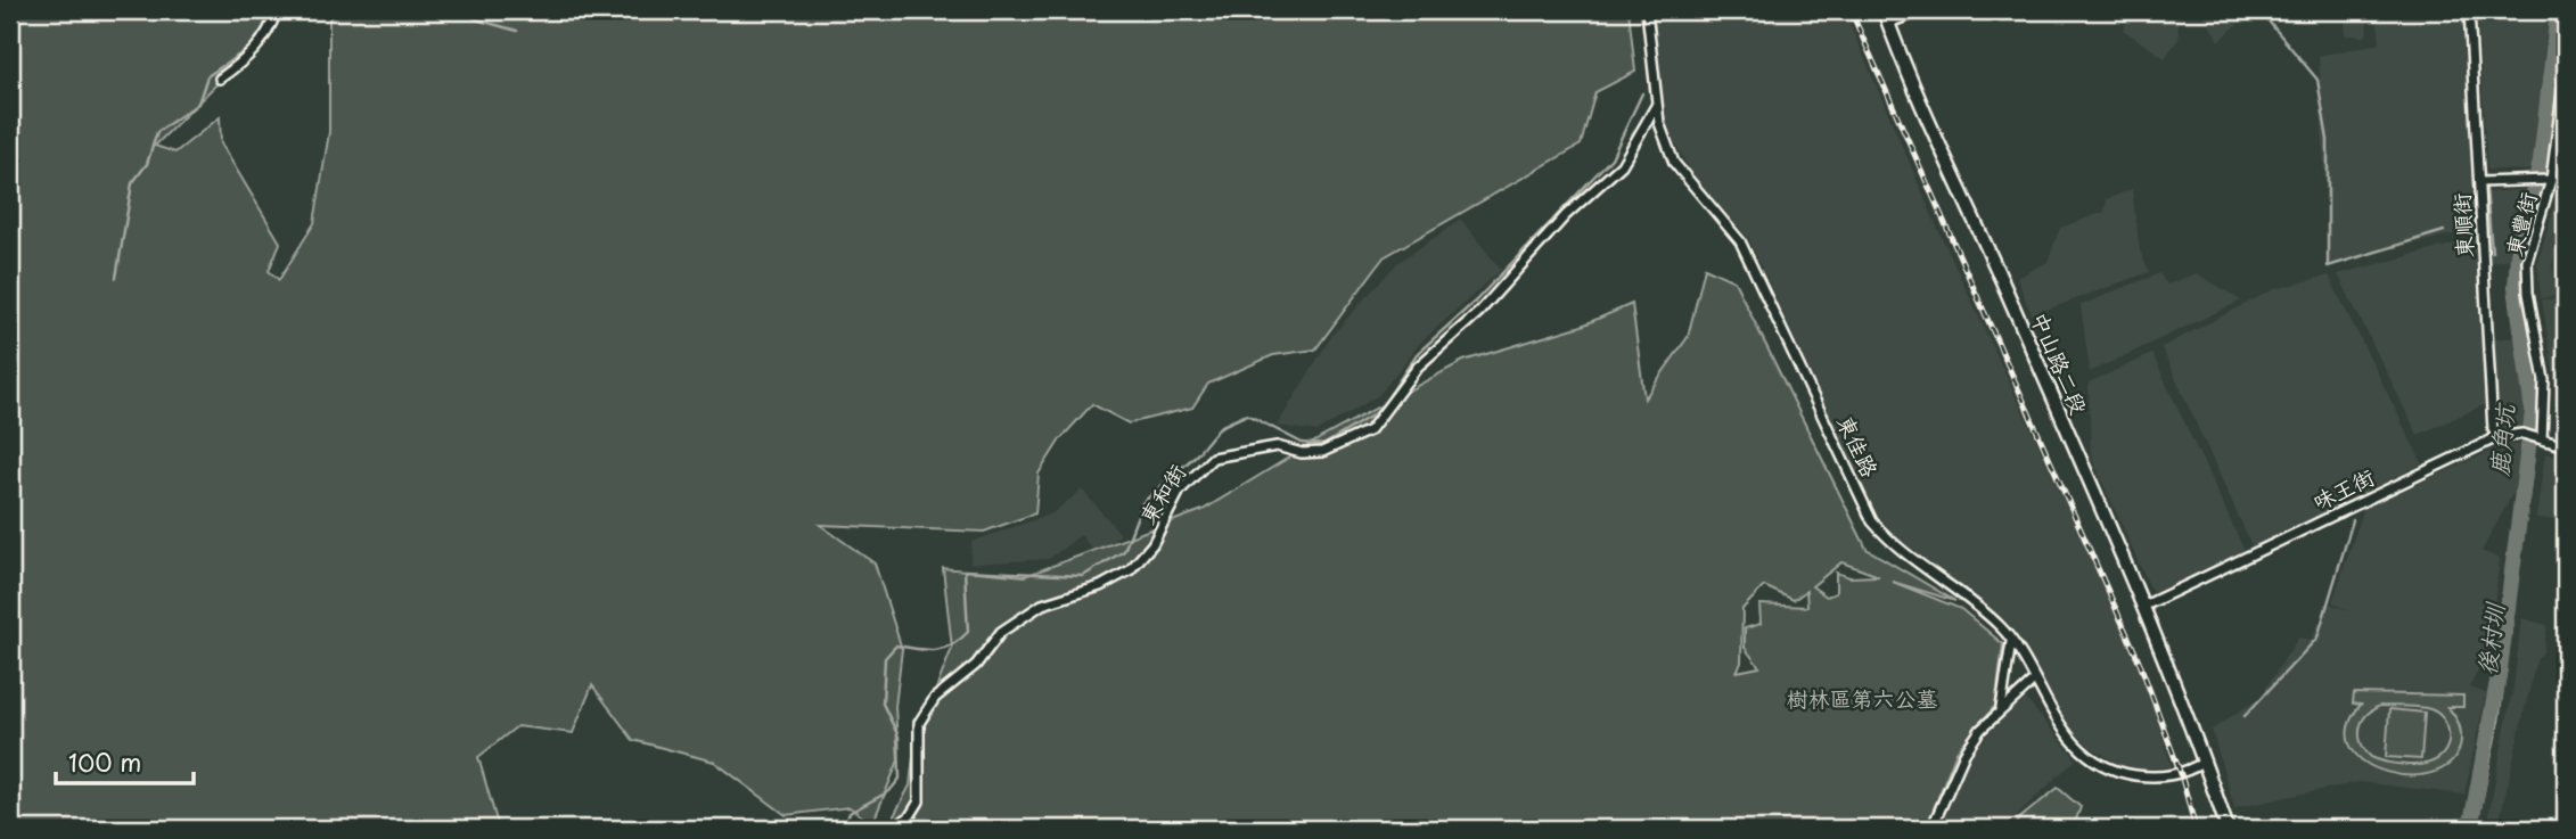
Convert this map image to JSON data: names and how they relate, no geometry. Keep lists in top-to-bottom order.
{
  "streets": {
    "main road": ["中山路二段"],
    "street": [
      "東豐街",
      "東順街",
      "東佳路",
      "味王街",
      "東和街"
    ]
  },
  "crossings": [
    ["東豐街", "味王街"],
    ["東順街", "味王街"],
    ["中山路二段", "東佳路"],
    ["中山路二段", "味王街"],
    ["東佳路", "東和街"]
  ],
  "water": ["鹿角坑", "後村圳"],
  "parks": ["樹林區第六公墓"],
  "scale_bar": "100 m"
}
